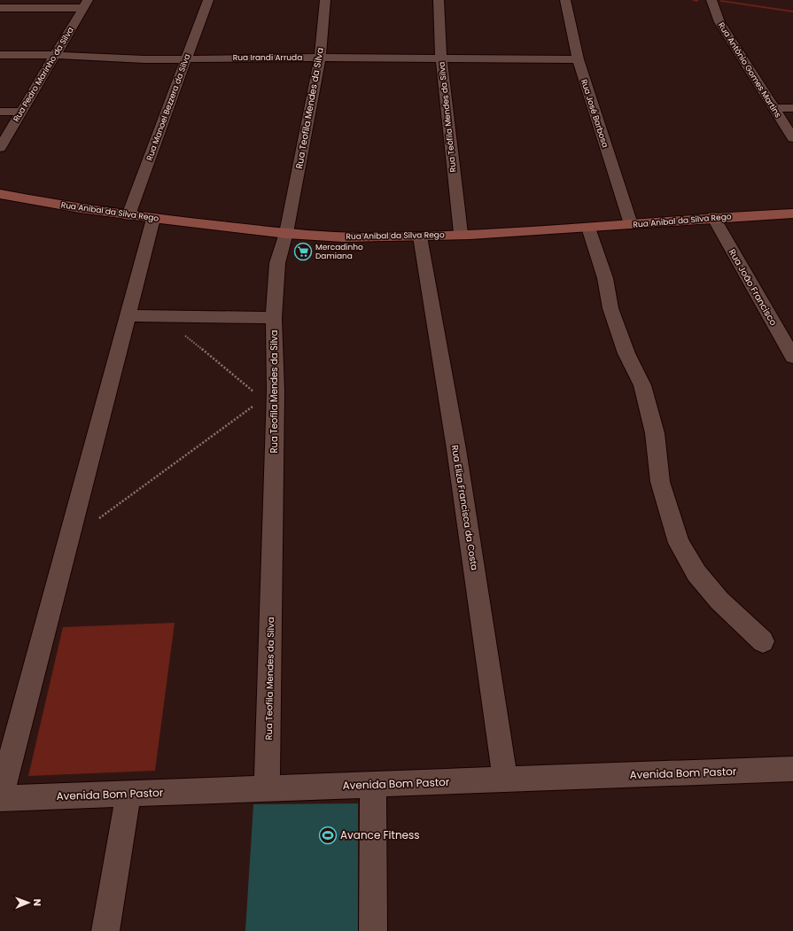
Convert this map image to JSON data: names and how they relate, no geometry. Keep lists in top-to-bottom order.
{
  "streets": {
    "main road": ["Rua Anibal da Silva Rego"],
    "street": [
      "Rua Irandi Arruda",
      "Rua Antônio Gomes Martins",
      "Rua Pedro Marinho da Silva",
      "Rua Manoel Bezzera da Silva",
      "Rua Teofila Mendes da Silva",
      "Rua José Barbosa",
      "Rua Teófila Mendes da Silva",
      "Rua João Francisco",
      "Rua Eliza Francisca da Costa",
      "Avenida Bom Pastor"
    ]
  },
  "crossings": [
    ["Rua Irandi Arruda", "Rua Pedro Marinho da Silva"],
    ["Rua Irandi Arruda", "Rua Manoel Bezzera da Silva"],
    ["Rua Irandi Arruda", "Rua Teofila Mendes da Silva"],
    ["Rua Irandi Arruda", "Rua José Barbosa"],
    ["Rua Irandi Arruda", "Rua Teófila Mendes da Silva"],
    ["Rua Manoel Bezzera da Silva", "Rua Anibal da Silva Rego"],
    ["Rua Teofila Mendes da Silva", "Rua Anibal da Silva Rego"],
    ["Rua Teofila Mendes da Silva", "Avenida Bom Pastor"],
    ["Rua José Barbosa", "Rua Anibal da Silva Rego"],
    ["Rua Teófila Mendes da Silva", "Rua Anibal da Silva Rego"],
    ["Rua Anibal da Silva Rego", "Rua João Francisco"],
    ["Rua Anibal da Silva Rego", "Rua Eliza Francisca da Costa"],
    ["Rua Eliza Francisca da Costa", "Avenida Bom Pastor"]
  ],
  "places": {
    "supermarket": ["Mercadinho Damiana"],
    "sports": ["Avance Fitness"]
  },
  "north": "right"
}
